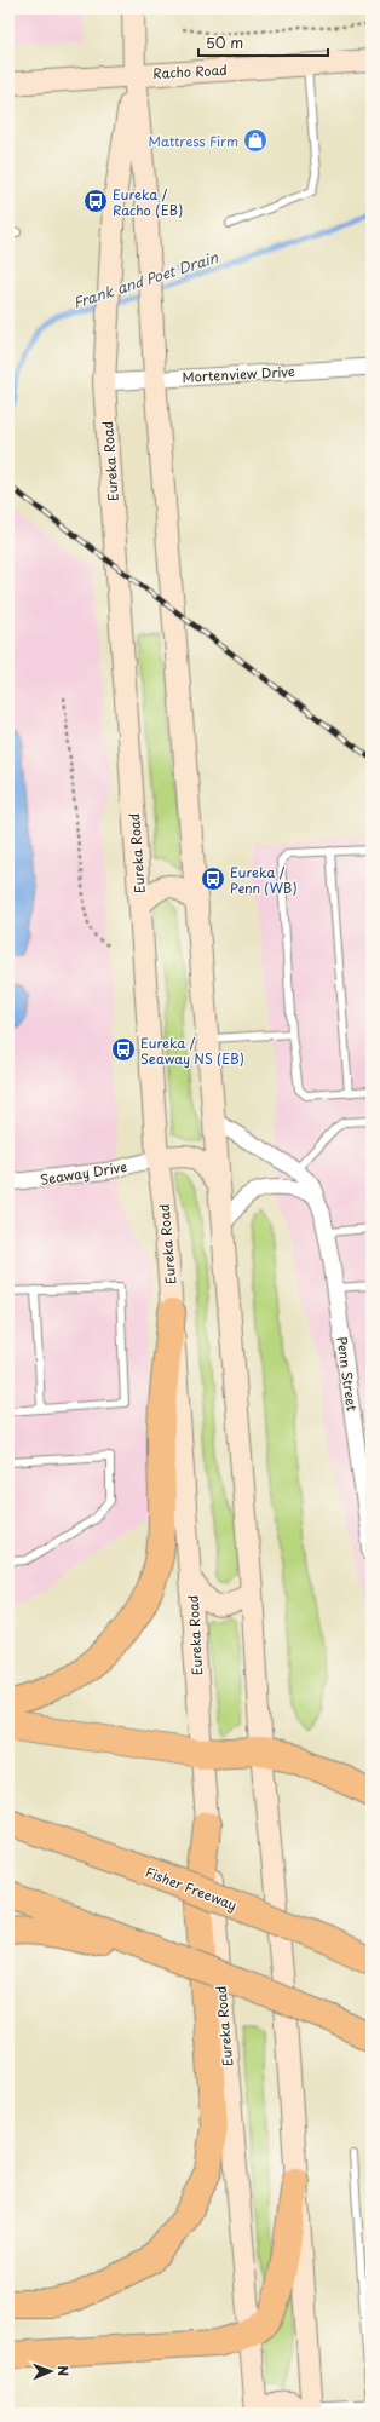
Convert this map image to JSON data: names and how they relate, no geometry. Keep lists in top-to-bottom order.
{
  "streets": {
    "highway": ["Fisher Freeway"],
    "main road": ["Racho Road", "Eureka Road"],
    "street": ["Mortenview Drive", "Seaway Drive", "Penn Street"]
  },
  "crossings": [
    ["Racho Road", "Eureka Road"],
    ["Mortenview Drive", "Eureka Road"],
    ["Eureka Road", "Seaway Drive"],
    ["Eureka Road", "Penn Street"]
  ],
  "water": ["Frank and Poet Drain"],
  "places": {
    "shop": ["Mattress Firm"],
    "bus stop": ["Eureka / Racho (EB)", "Eureka / Penn (WB)", "Eureka / Seaway NS (EB)"]
  },
  "scale_bar": "50 m",
  "north": "right"
}
